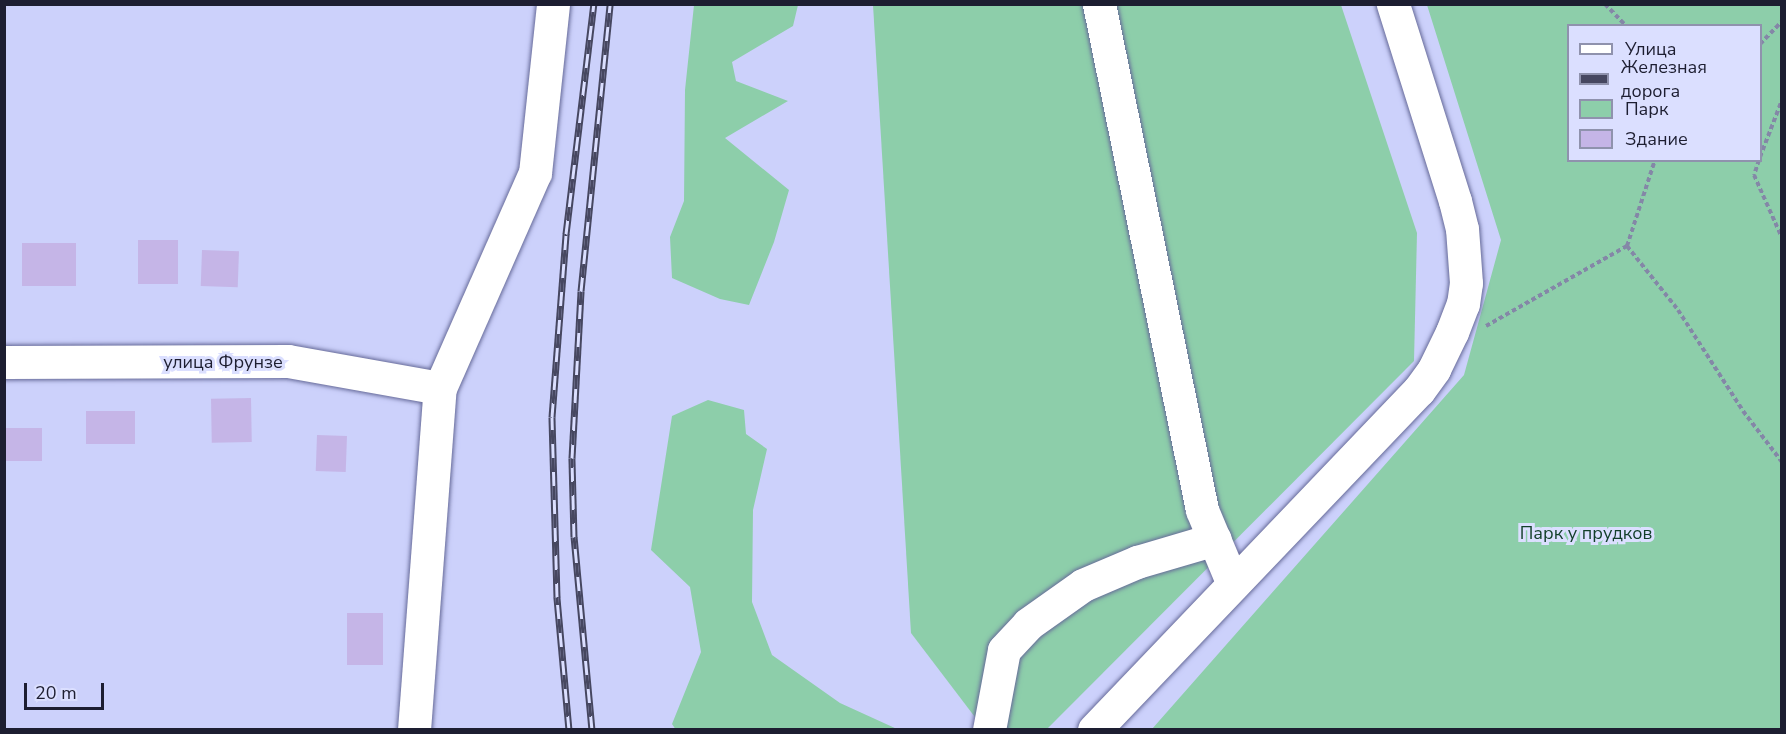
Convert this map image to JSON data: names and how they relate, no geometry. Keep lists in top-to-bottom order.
{
  "streets": {
    "street": ["улица Фрунзе"]
  },
  "parks": ["Парк у прудков"],
  "legend": [
    "Улица",
    "Железная дорога",
    "Парк",
    "Здание"
  ],
  "scale_bar": "20 m"
}
